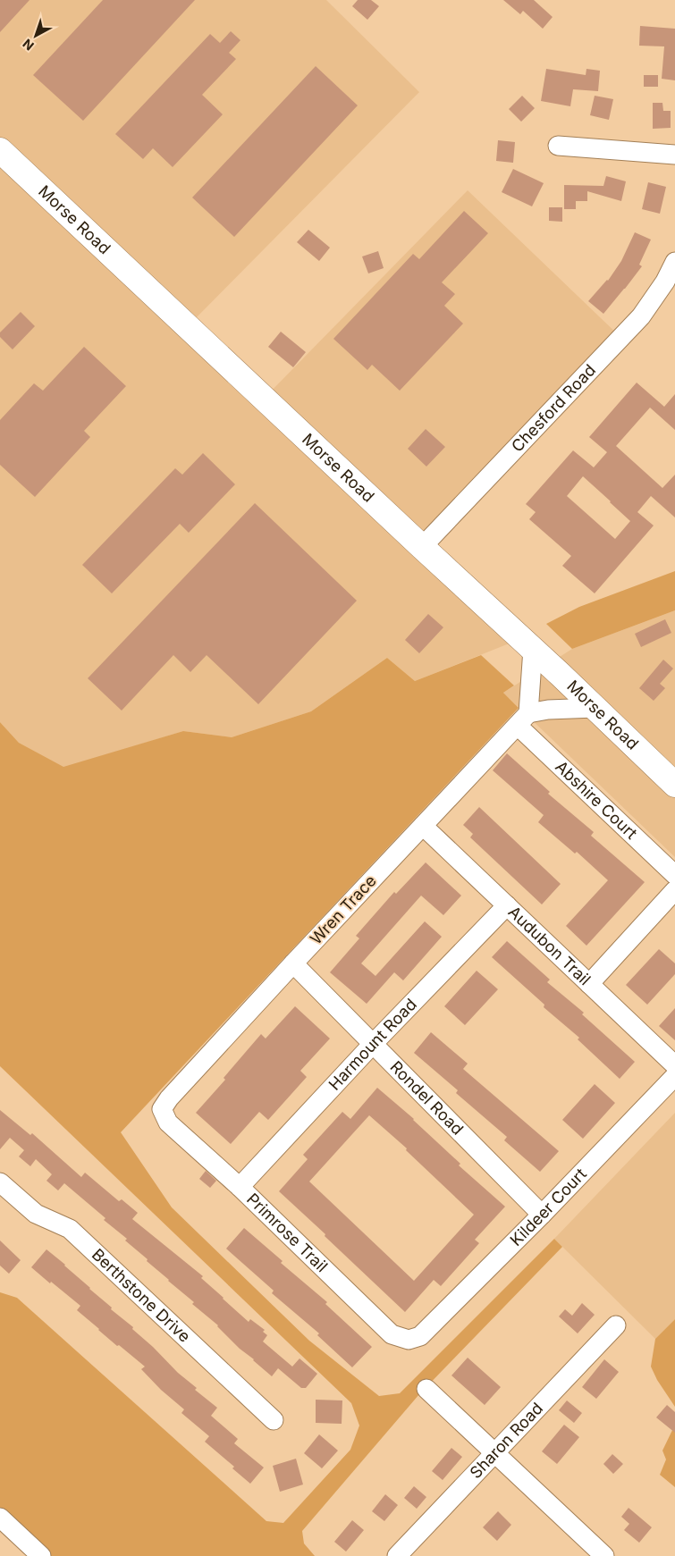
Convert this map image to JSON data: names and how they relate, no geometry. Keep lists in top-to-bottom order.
{
  "streets": {
    "main road": ["Morse Road"],
    "street": [
      "Chesford Road",
      "Abshire Court",
      "Wren Trace",
      "Audubon Trail",
      "Harmount Road",
      "Rondel Road",
      "Kildeer Court",
      "Primrose Trail",
      "Berthstone Drive",
      "Sharon Road"
    ]
  },
  "crossings": [
    ["Morse Road", "Chesford Road"],
    ["Abshire Court", "Wren Trace"],
    ["Wren Trace", "Audubon Trail"],
    ["Wren Trace", "Rondel Road"],
    ["Wren Trace", "Primrose Trail"],
    ["Audubon Trail", "Harmount Road"],
    ["Harmount Road", "Rondel Road"],
    ["Harmount Road", "Primrose Trail"],
    ["Rondel Road", "Kildeer Court"],
    ["Kildeer Court", "Primrose Trail"]
  ],
  "north": "bottom left"
}
